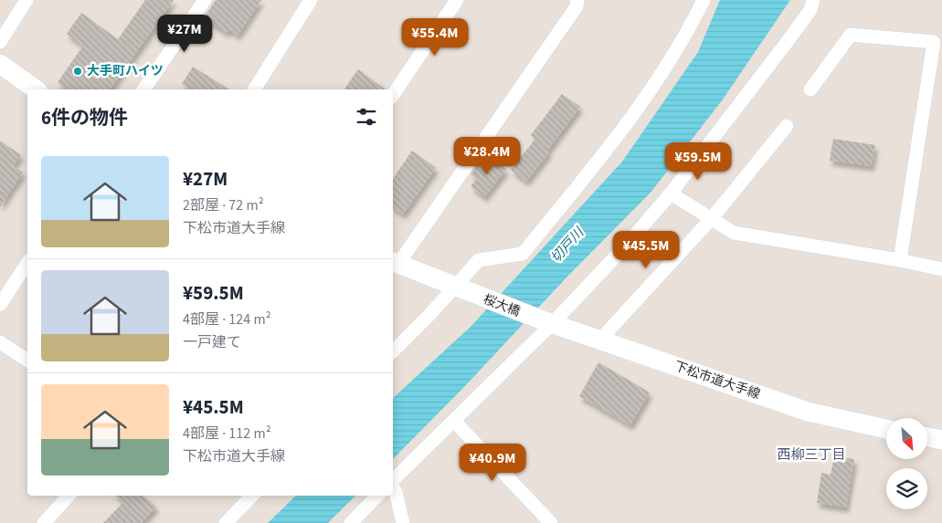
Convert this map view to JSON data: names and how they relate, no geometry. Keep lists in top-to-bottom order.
{
  "streets": {
    "street": ["桜大橋", "下松市道大手線"]
  },
  "crossings": [
    ["桜大橋", "下松市道大手線"]
  ],
  "districts": ["西柳三丁目"],
  "water": ["切戸川"],
  "places": ["大手町ハイツ"],
  "north": "bottom right",
  "page": {
    "price": [
      "¥27M",
      "¥55.4M",
      "¥28.4M",
      "¥59.5M",
      "¥45.5M",
      "¥40.9M"
    ],
    "heading": "6件の物件",
    "list": [
      {
        "name": "¥27M",
        "note": "2部屋 · 72 m² · 下松市道大手線"
      },
      {
        "name": "¥59.5M",
        "note": "4部屋 · 124 m² · 一戸建て"
      },
      {
        "name": "¥45.5M",
        "note": "4部屋 · 112 m² · 下松市道大手線"
      }
    ]
  }
}
